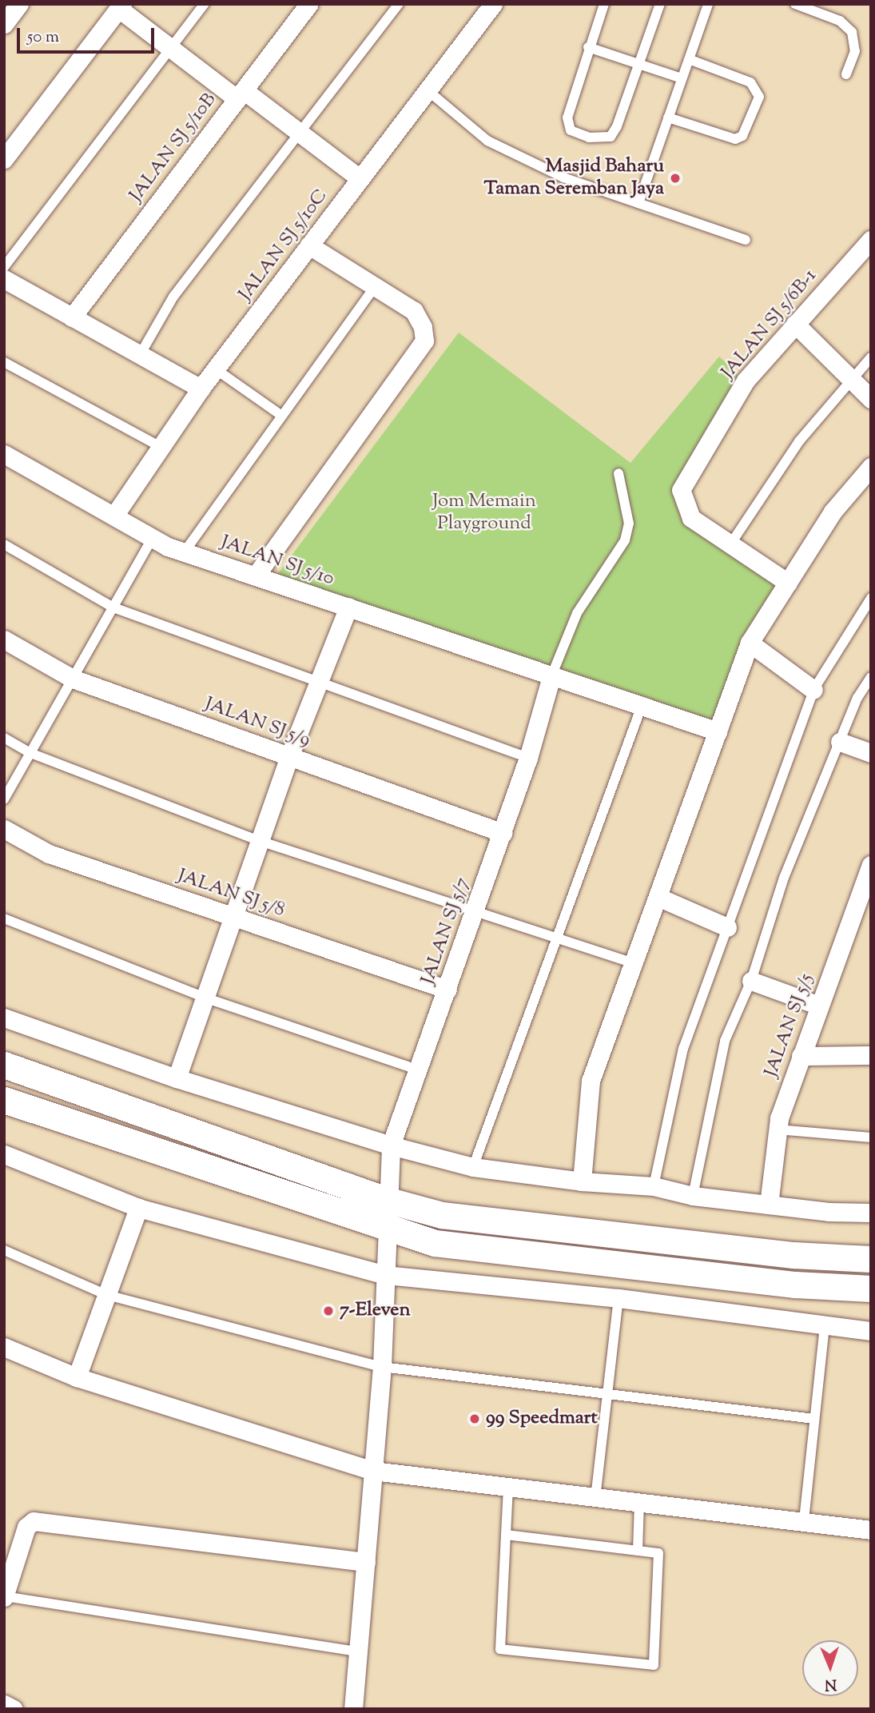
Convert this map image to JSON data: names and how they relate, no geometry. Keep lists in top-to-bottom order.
{
  "streets": {
    "street": [
      "JALAN SJ 5/10B",
      "JALAN SJ 5/10C",
      "JALAN SJ 5/6B-1",
      "JALAN SJ 5/10",
      "JALAN SJ 5/9",
      "JALAN SJ 5/8",
      "JALAN SJ 5/7",
      "JALAN SJ 5/5"
    ]
  },
  "crossings": [
    ["JALAN SJ 5/10C", "JALAN SJ 5/10"],
    ["JALAN SJ 5/10", "JALAN SJ 5/7"],
    ["JALAN SJ 5/9", "JALAN SJ 5/7"],
    ["JALAN SJ 5/8", "JALAN SJ 5/7"]
  ],
  "parks": ["Jom Memain Playground"],
  "places": ["Masjid Baharu Taman Seremban Jaya", "7-Eleven", "99 Speedmart"],
  "scale_bar": "50 m",
  "north": "bottom"
}
